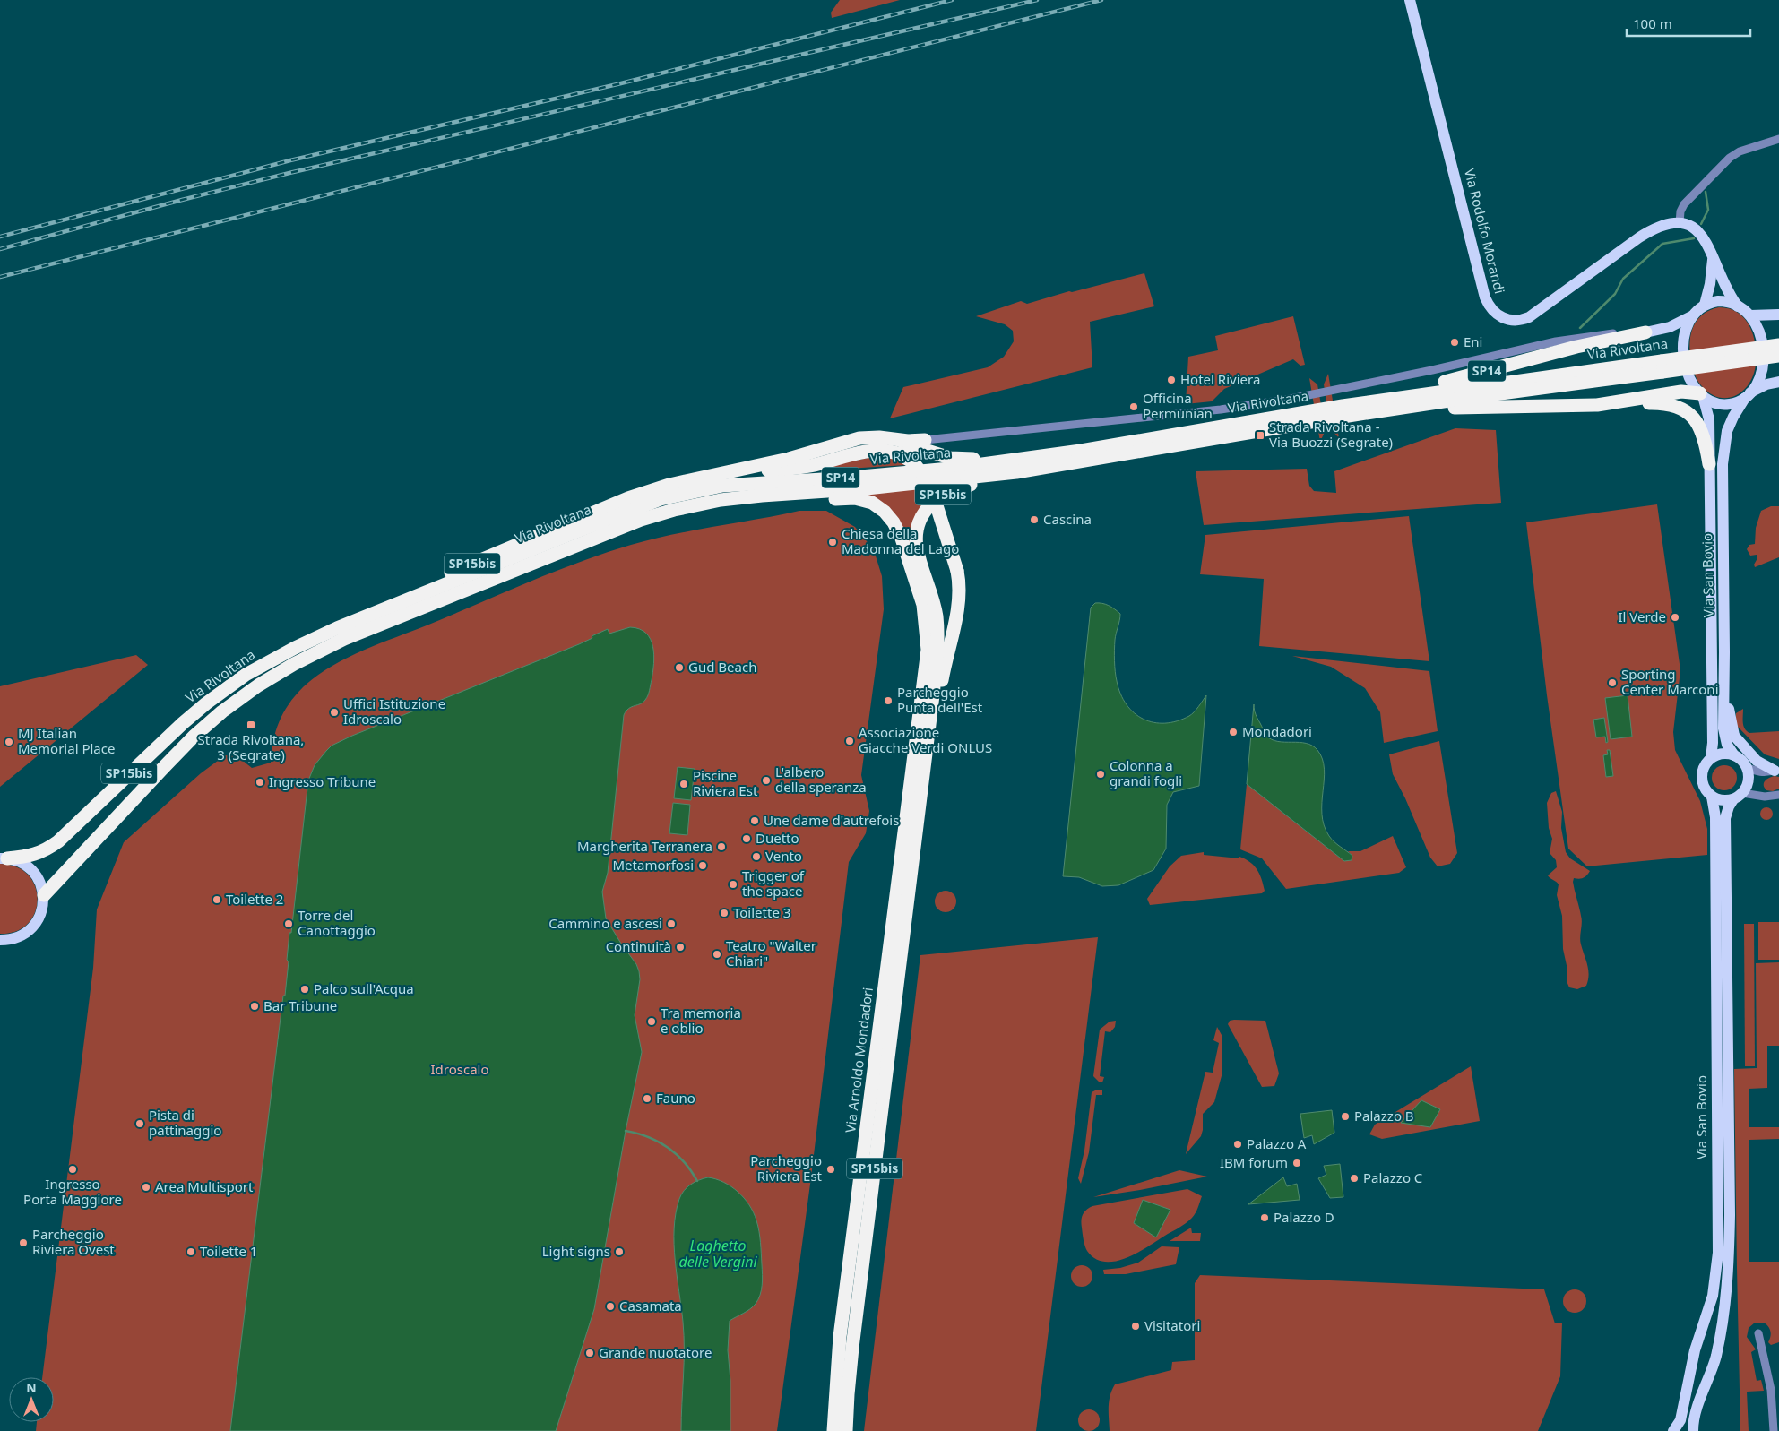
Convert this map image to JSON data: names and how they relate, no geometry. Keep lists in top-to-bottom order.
{
  "streets": {
    "highway": [
      "Via Rivoltana",
      "SP14",
      "SP15bis",
      "Via Arnoldo Mondadori"
    ],
    "main road": ["Via Rodolfo Morandi", "Via San Bovio"]
  },
  "crossings": [
    ["Via Rivoltana", "SP14"],
    ["Via Rivoltana", "SP15bis"],
    ["Via Rivoltana", "Via Arnoldo Mondadori"],
    ["SP14", "SP15bis"]
  ],
  "water": ["Laghetto delle Vergini"],
  "parks": ["Idroscalo"],
  "places": {
    "other": [
      "Eni",
      "Hotel Riviera",
      "Officina Permunian",
      "Cascina",
      "Chiesa della Madonna del Lago",
      "Il Verde",
      "Gud Beach",
      "Sporting Center Marconi",
      "Parcheggio Punta dell'Est",
      "Uffici Istituzione Idroscalo",
      "Mondadori",
      "Associazione Giacche Verdi ONLUS",
      "MJ Italian Memorial Place",
      "Colonna a grandi fogli",
      "L'albero della speranza",
      "Ingresso Tribune",
      "Piscine Riviera Est",
      "Une dame d'autrefois",
      "Duetto",
      "Margherita Terranera",
      "Vento",
      "Metamorfosi",
      "Trigger of the space",
      "Toilette 2",
      "Toilette 3",
      "Torre del Canottaggio",
      "Cammino e ascesi",
      "Continuità",
      "Teatro \"Walter Chiari\"",
      "Palco sull'Acqua",
      "Bar Tribune",
      "Tra memoria e oblio",
      "Fauno",
      "Palazzo B",
      "Pista di pattinaggio",
      "Palazzo A",
      "IBM forum",
      "Ingresso Porta Maggiore",
      "Parcheggio Riviera Est",
      "Palazzo C",
      "Area Multisport",
      "Palazzo D",
      "Parcheggio Riviera Ovest",
      "Toilette 1",
      "Light signs",
      "Casamata",
      "Visitatori",
      "Grande nuotatore"
    ],
    "transit": ["Strada Rivoltana - Via Buozzi (Segrate)", "Strada Rivoltana, 3 (Segrate)"]
  },
  "scale_bar": "100 m",
  "north": "top"
}
